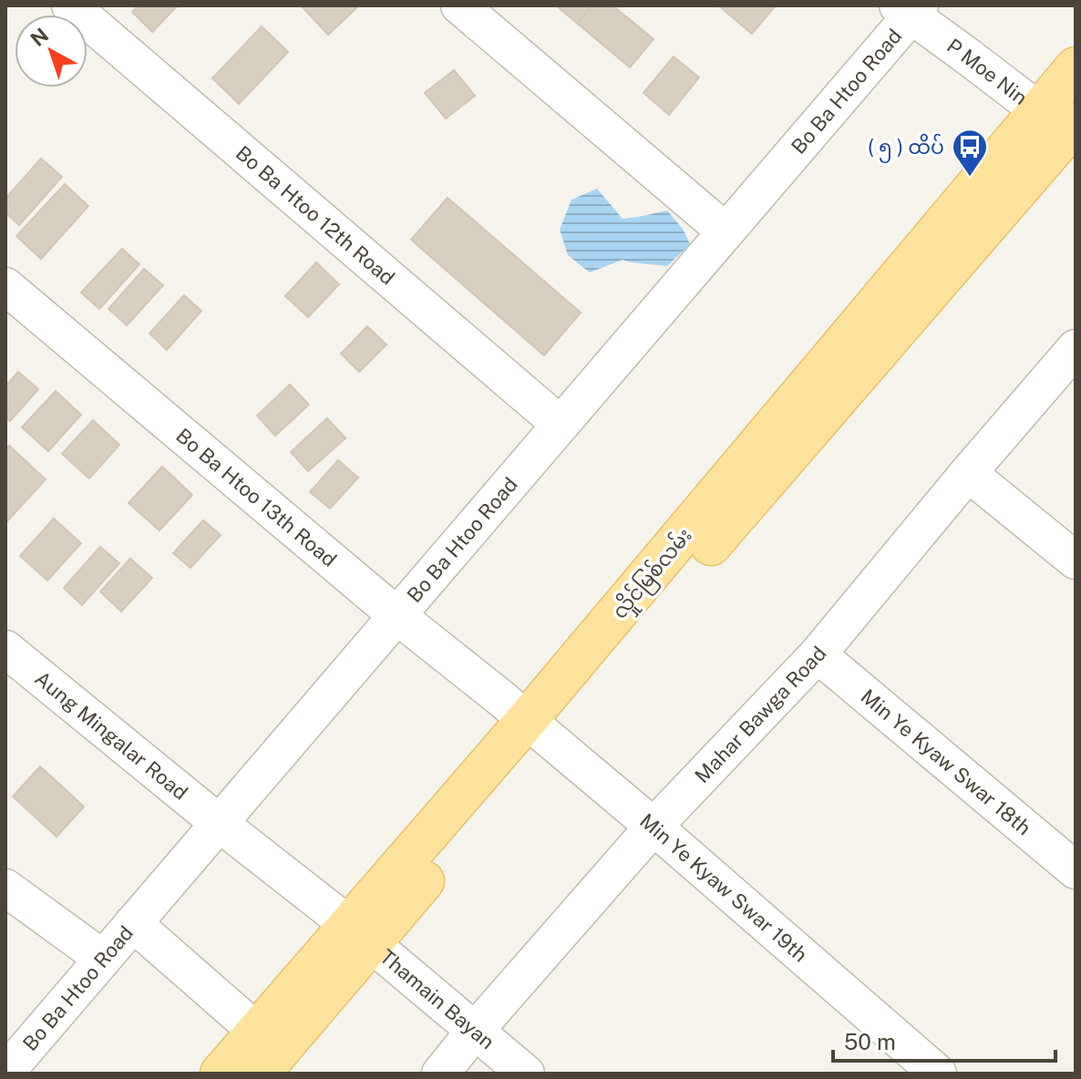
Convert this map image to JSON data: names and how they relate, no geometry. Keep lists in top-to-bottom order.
{
  "streets": {
    "main road": ["လှိုင်မြစ်လမ်း"],
    "street": [
      "P Moe Nin",
      "Bo Ba Htoo Road",
      "Bo Ba Htoo 12th Road",
      "Bo Ba Htoo 13th Road",
      "Mahar Bawga Road",
      "Aung Mingalar Road",
      "Min Ye Kyaw Swar 18th",
      "Min Ye Kyaw Swar 19th",
      "Thamain Bayan"
    ]
  },
  "crossings": [
    ["P Moe Nin", "Bo Ba Htoo Road"],
    ["P Moe Nin", "လှိုင်မြစ်လမ်း"],
    ["Bo Ba Htoo Road", "Bo Ba Htoo 12th Road"],
    ["Bo Ba Htoo Road", "Bo Ba Htoo 13th Road"],
    ["Bo Ba Htoo Road", "Aung Mingalar Road"],
    ["Bo Ba Htoo 13th Road", "လှိုင်မြစ်လမ်း"],
    ["Bo Ba Htoo 13th Road", "Min Ye Kyaw Swar 19th"],
    ["လှိုင်မြစ်လမ်း", "Aung Mingalar Road"],
    ["လှိုင်မြစ်လမ်း", "Min Ye Kyaw Swar 19th"],
    ["လှိုင်မြစ်လမ်း", "Thamain Bayan"],
    ["Mahar Bawga Road", "Min Ye Kyaw Swar 18th"],
    ["Mahar Bawga Road", "Min Ye Kyaw Swar 19th"],
    ["Mahar Bawga Road", "Thamain Bayan"],
    ["Aung Mingalar Road", "Thamain Bayan"]
  ],
  "places": {
    "bus stop": ["( ၅ ) ထိပ်"]
  },
  "scale_bar": "50 m",
  "north": "top left"
}
